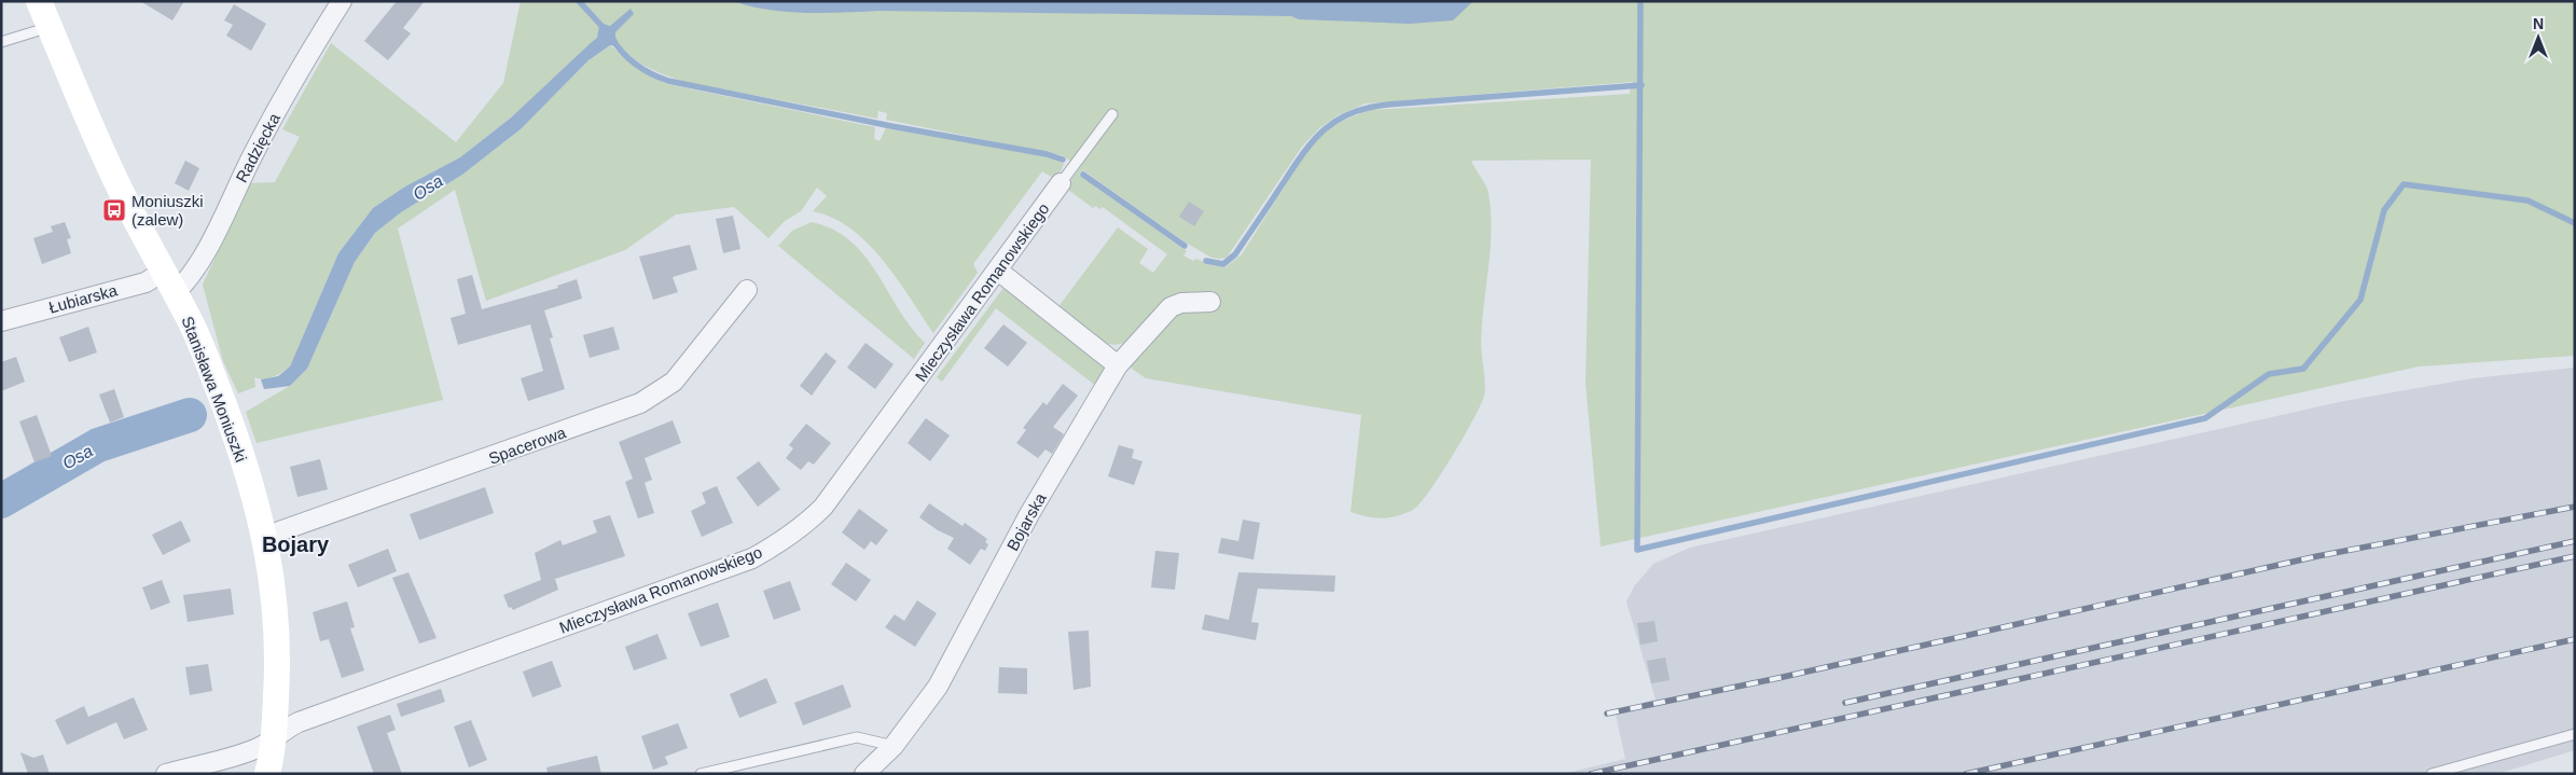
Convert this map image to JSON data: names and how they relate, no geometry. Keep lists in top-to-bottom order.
{
  "streets": {
    "street": [
      "Radzięcka",
      "Mieczysława Romanowskiego",
      "Łubiarska",
      "Stanisława Moniuszki",
      "Spacerowa",
      "Bojarska"
    ]
  },
  "crossings": [
    ["Radzięcka", "Łubiarska"],
    ["Radzięcka", "Stanisława Moniuszki"],
    ["Mieczysława Romanowskiego", "Stanisława Moniuszki"],
    ["Łubiarska", "Stanisława Moniuszki"],
    ["Stanisława Moniuszki", "Spacerowa"]
  ],
  "districts": ["Bojary"],
  "water": ["Osa"],
  "places": {
    "bus stop": ["Moniuszki (zalew)"]
  },
  "north": "top"
}
